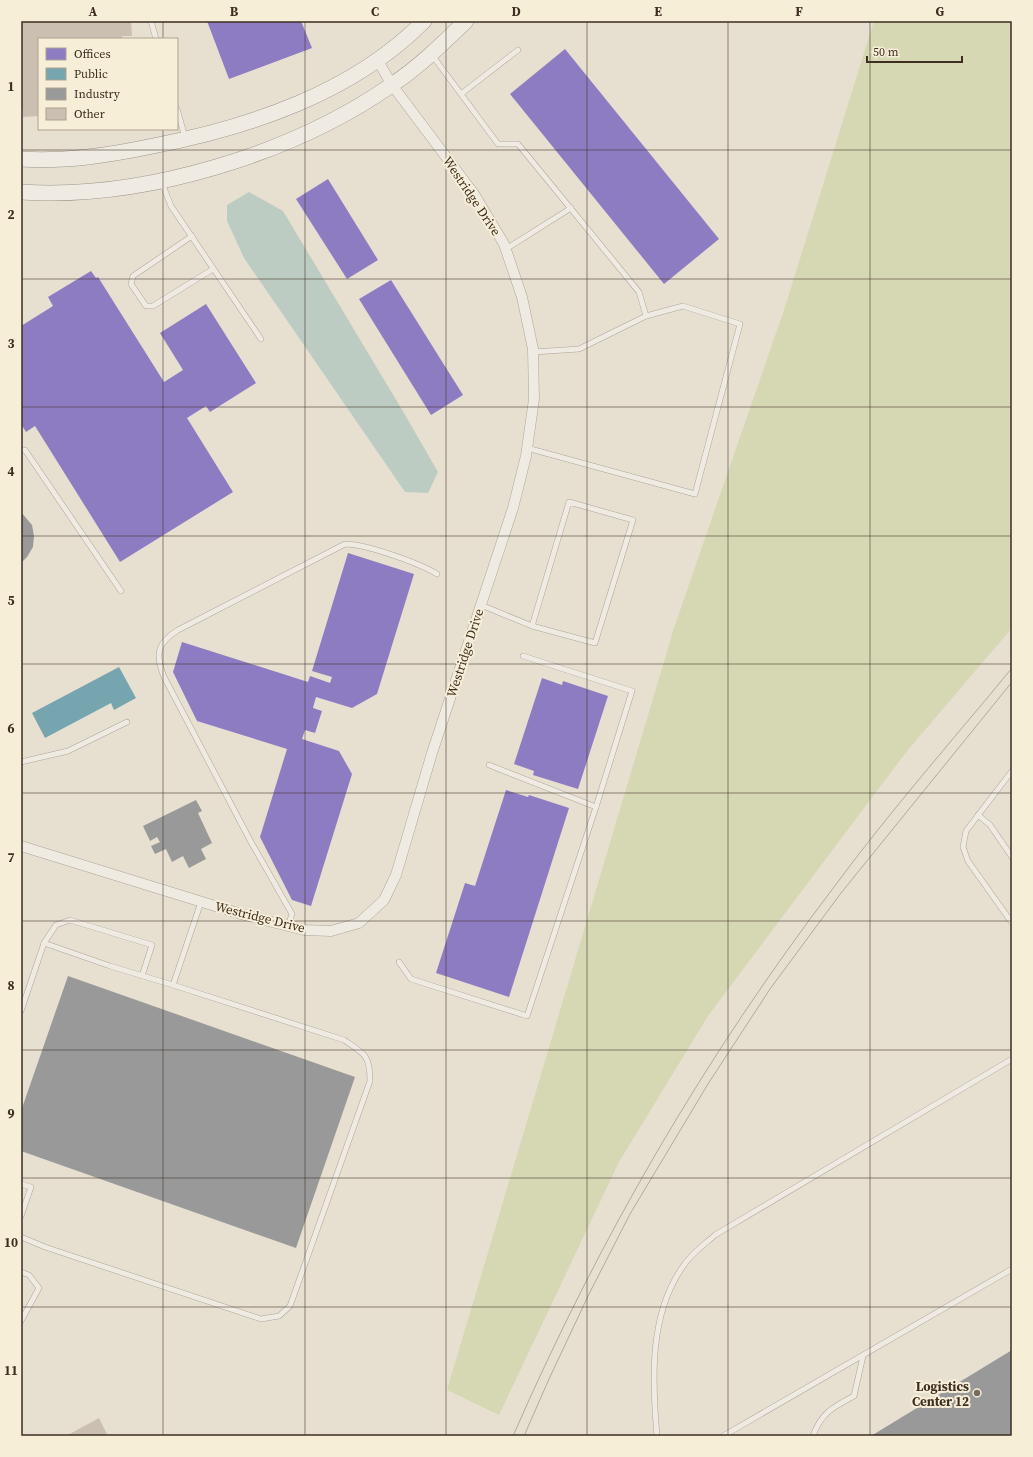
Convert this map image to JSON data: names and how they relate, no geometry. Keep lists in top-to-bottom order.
{
  "streets": {
    "street": ["Westridge Drive"]
  },
  "places": ["Logistics Center 12"],
  "legend": [
    "Offices",
    "Public",
    "Industry",
    "Other"
  ],
  "scale_bar": "50 m",
  "grid": {
    "columns": [
      "A",
      "B",
      "C",
      "D",
      "E",
      "F",
      "G"
    ],
    "rows": [
      "1",
      "2",
      "3",
      "4",
      "5",
      "6",
      "7",
      "8",
      "9",
      "10",
      "11"
    ]
  }
}
